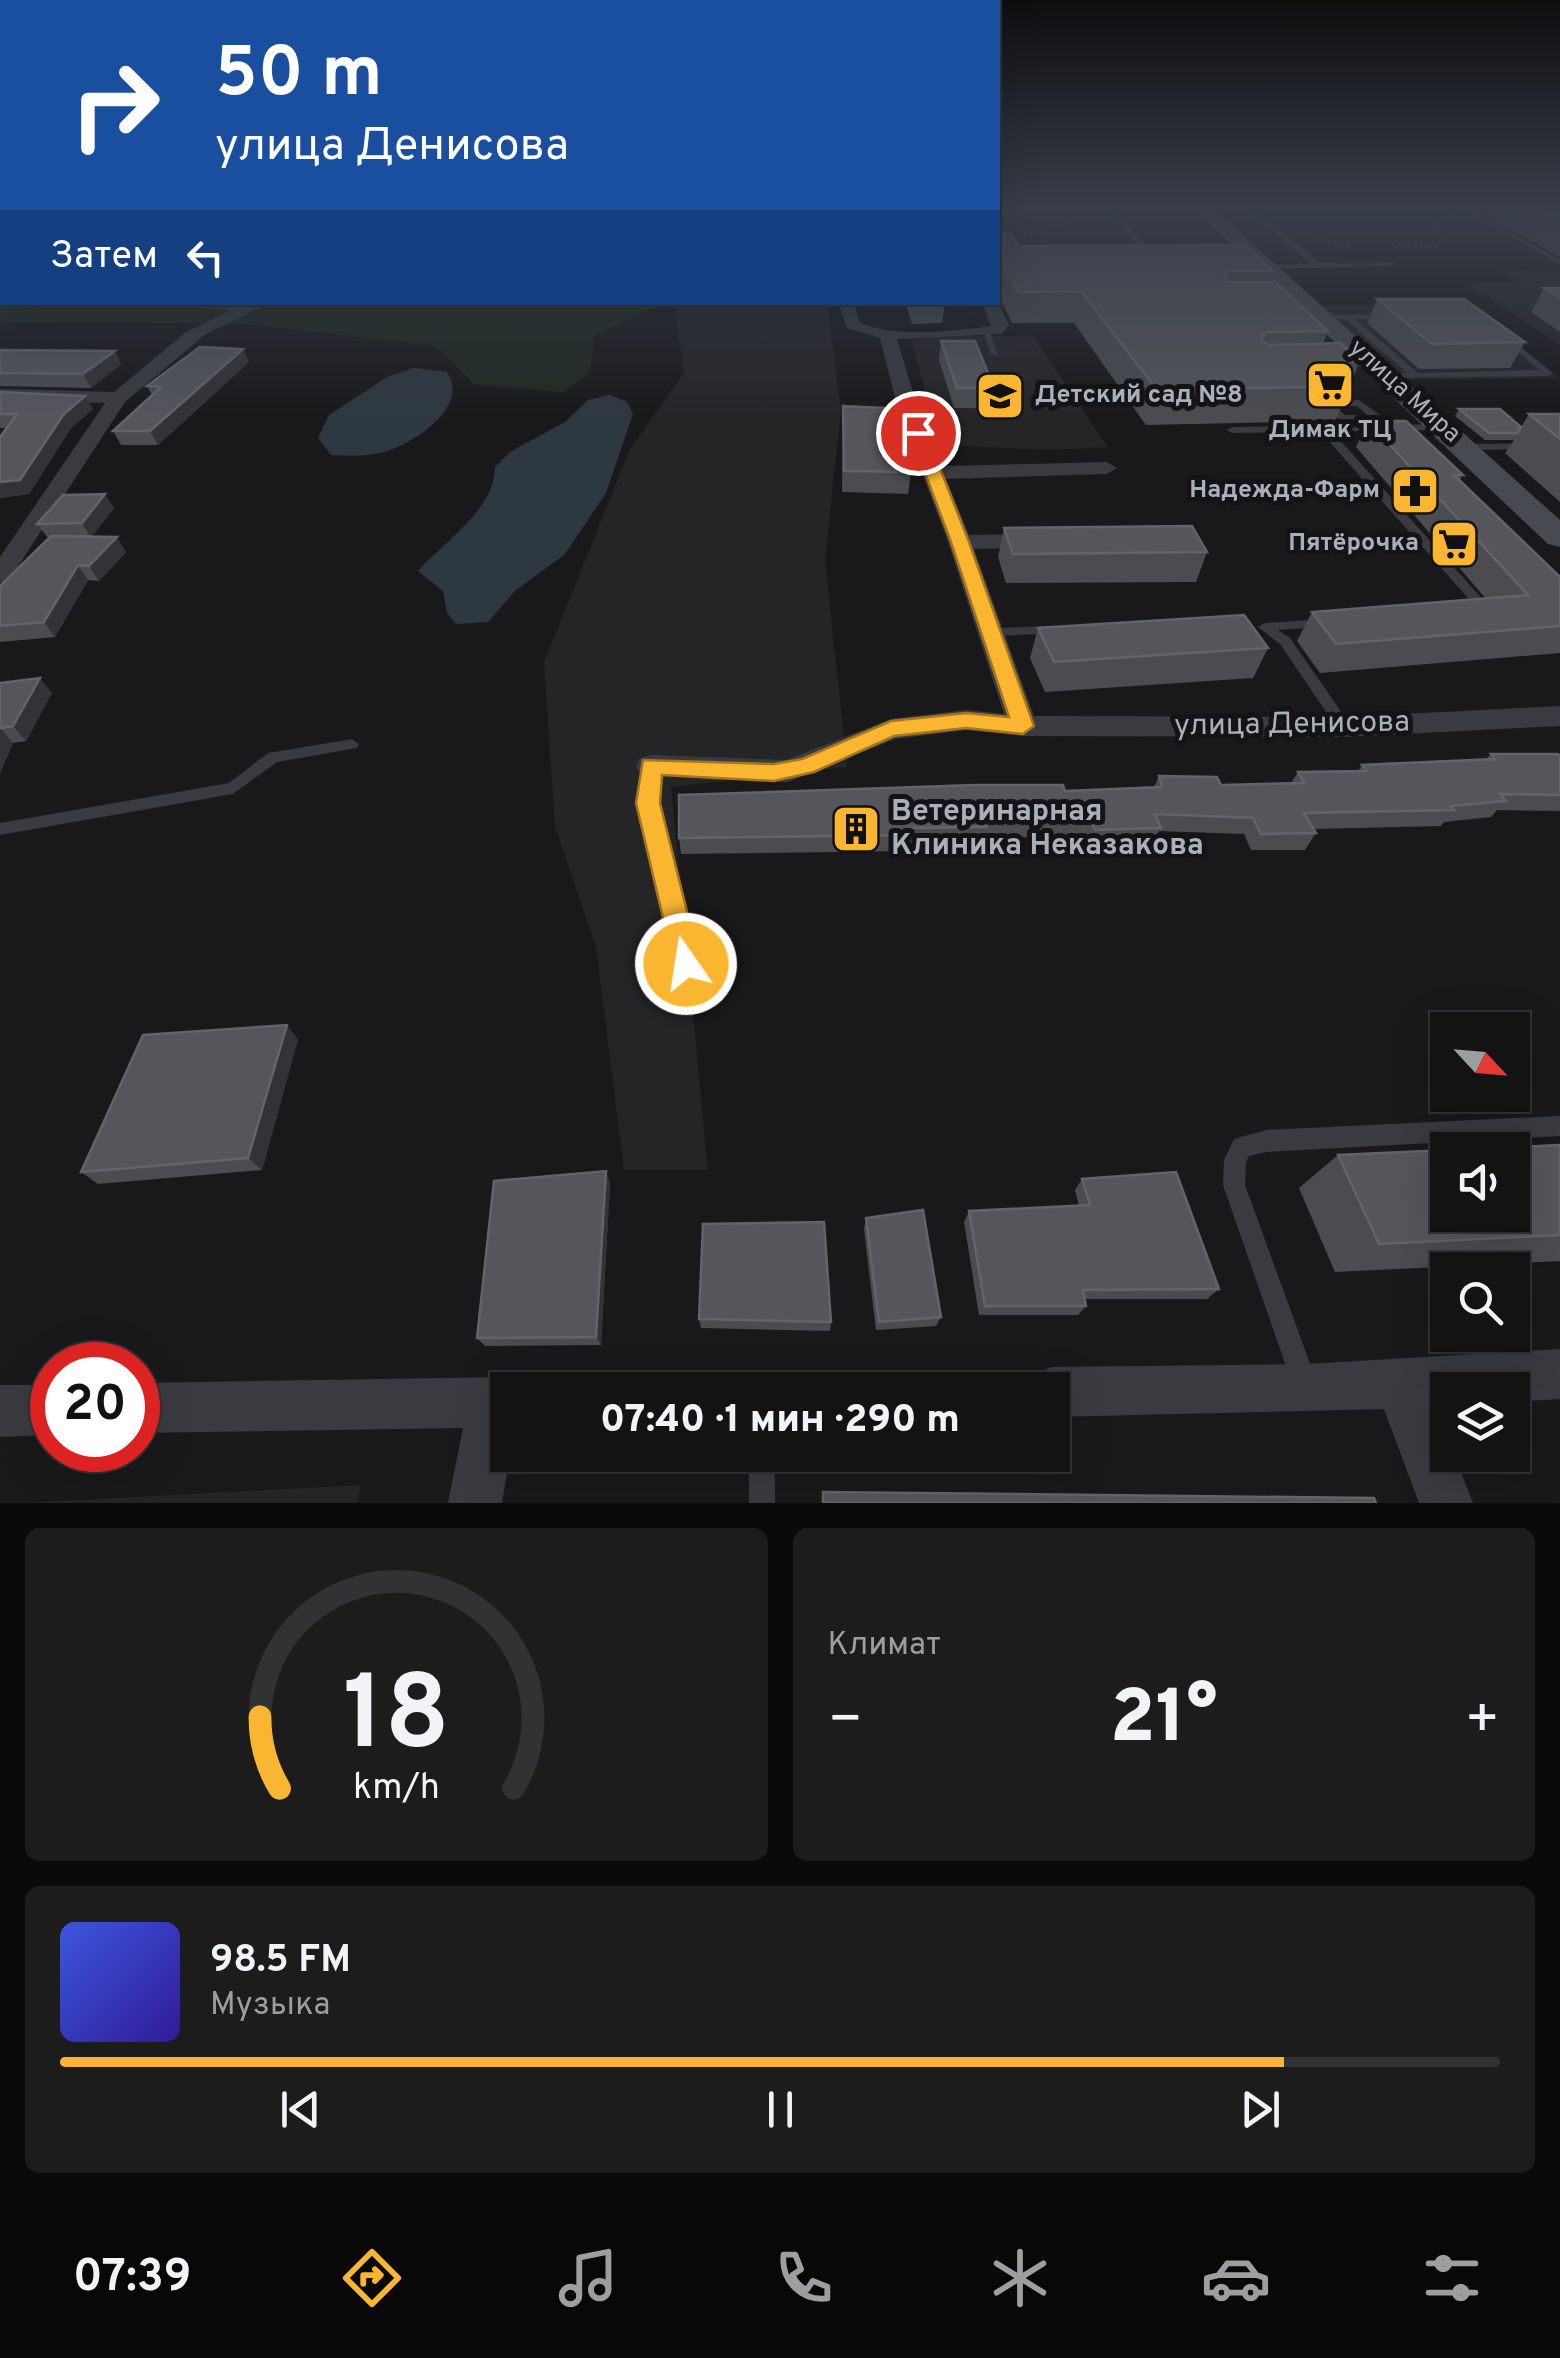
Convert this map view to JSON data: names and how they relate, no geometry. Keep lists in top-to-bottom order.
{
  "streets": {
    "street": ["улица Мира", "улица Денисова"]
  },
  "places": {
    "supermarket": ["Димак ТЦ", "Пятёрочка"],
    "school or university": ["Детский сад №8"],
    "pharmacy": ["Надежда-Фарм"],
    "building": ["Ветеринарная Клиника Неказакова"]
  },
  "north": "bottom right",
  "page": {
    "turn": ["50 m", "улица Денисова"],
    "then": "Затем",
    "limit": "20",
    "trip": "07:40 · 1 мин · 290 m",
    "tile": "Климат",
    "heat": ["−", "21°", "+"],
    "song": ["98.5 FM", "Музыка"],
    "tabs": "07:39",
    "gauge": ["18", "km/h"]
  }
}
